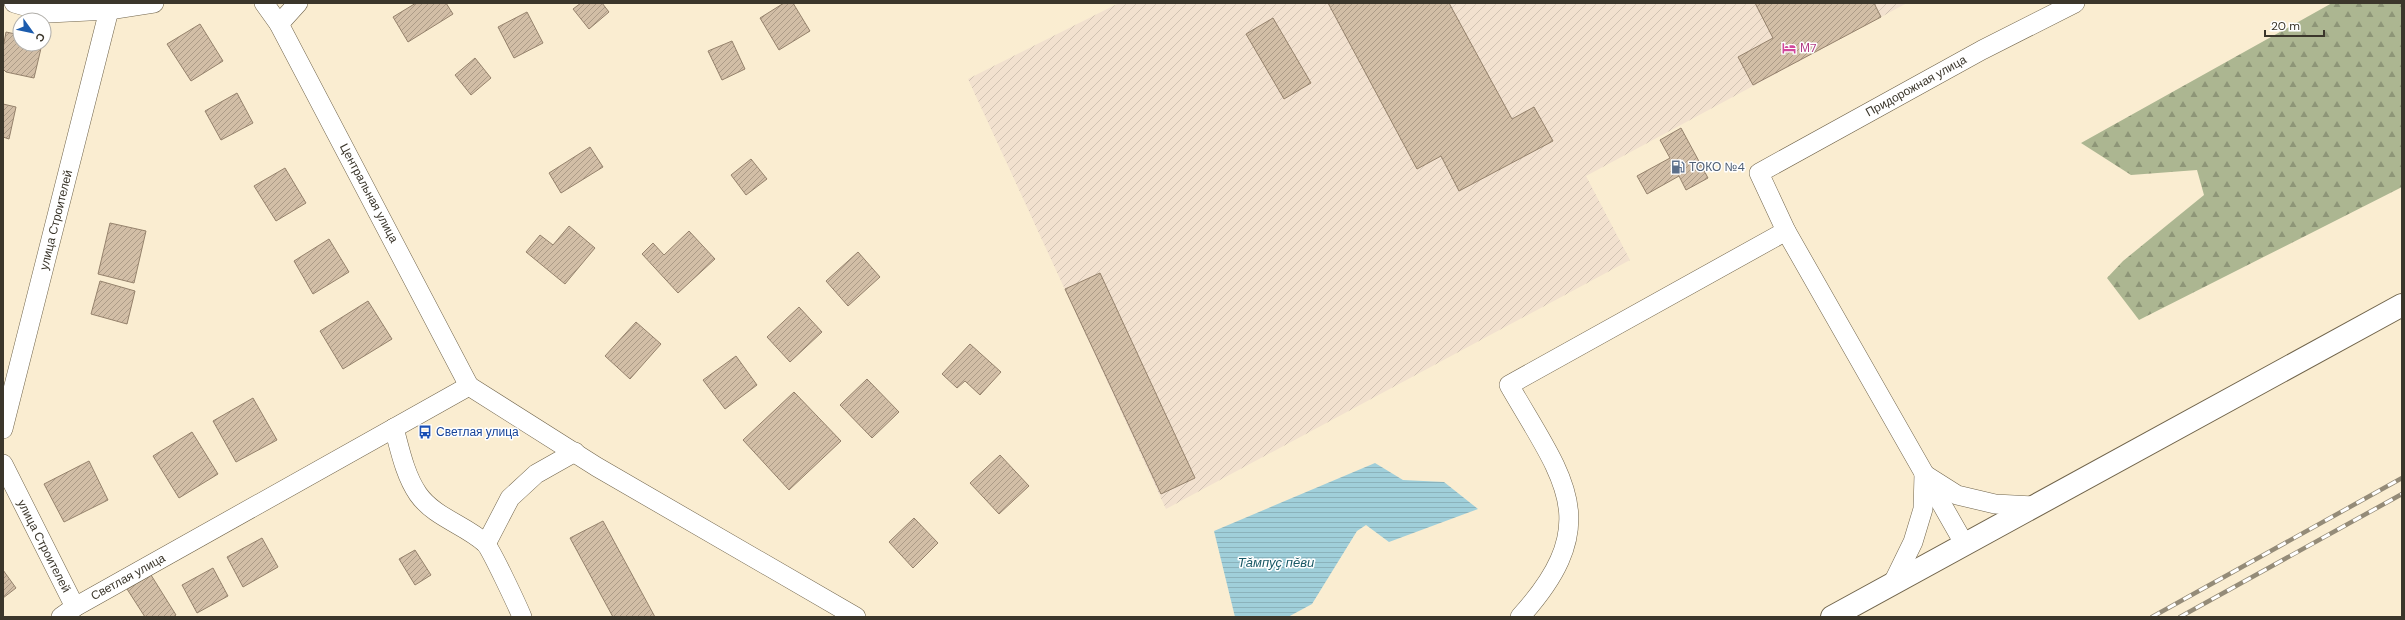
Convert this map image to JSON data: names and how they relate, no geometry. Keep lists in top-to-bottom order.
{
  "streets": {
    "street": [
      "Придорожная улица",
      "Центральная улица",
      "улица Строителей",
      "Светлая улица"
    ]
  },
  "crossings": [
    ["Центральная улица", "Светлая улица"],
    ["улица Строителей", "Светлая улица"]
  ],
  "water": ["Тӑмпуҫ пӗви"],
  "places": {
    "hotel": ["М7"],
    "fuel station": ["ТОКО №4"],
    "bus stop": ["Светлая улица"]
  },
  "scale_bar": "20 m",
  "north": "bottom right"
}
